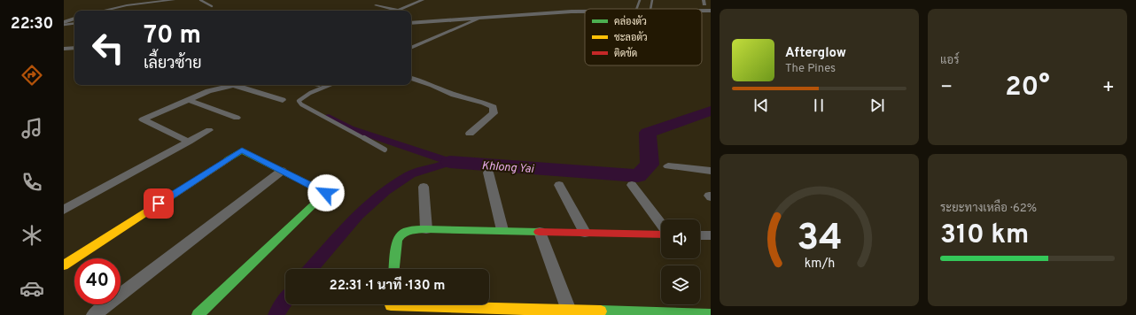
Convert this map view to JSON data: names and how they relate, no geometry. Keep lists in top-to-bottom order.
{
  "water": ["Khlong Yai"],
  "legend": ["คล่องตัว", "ชะลอตัว", "ติดขัด"],
  "page": {
    "tabs": "22:30",
    "tile": [
      "แอร์",
      ["ระยะทางเหลือ · 62%", "310 km"]
    ],
    "turn": ["70 m", "เลี้ยวซ้าย"],
    "song": ["Afterglow", "The Pines"],
    "heat": ["−", "20°", "+"],
    "limit": "40",
    "trip": "22:31 · 1 นาที · 130 m",
    "gauge": ["34", "km/h"]
  }
}
